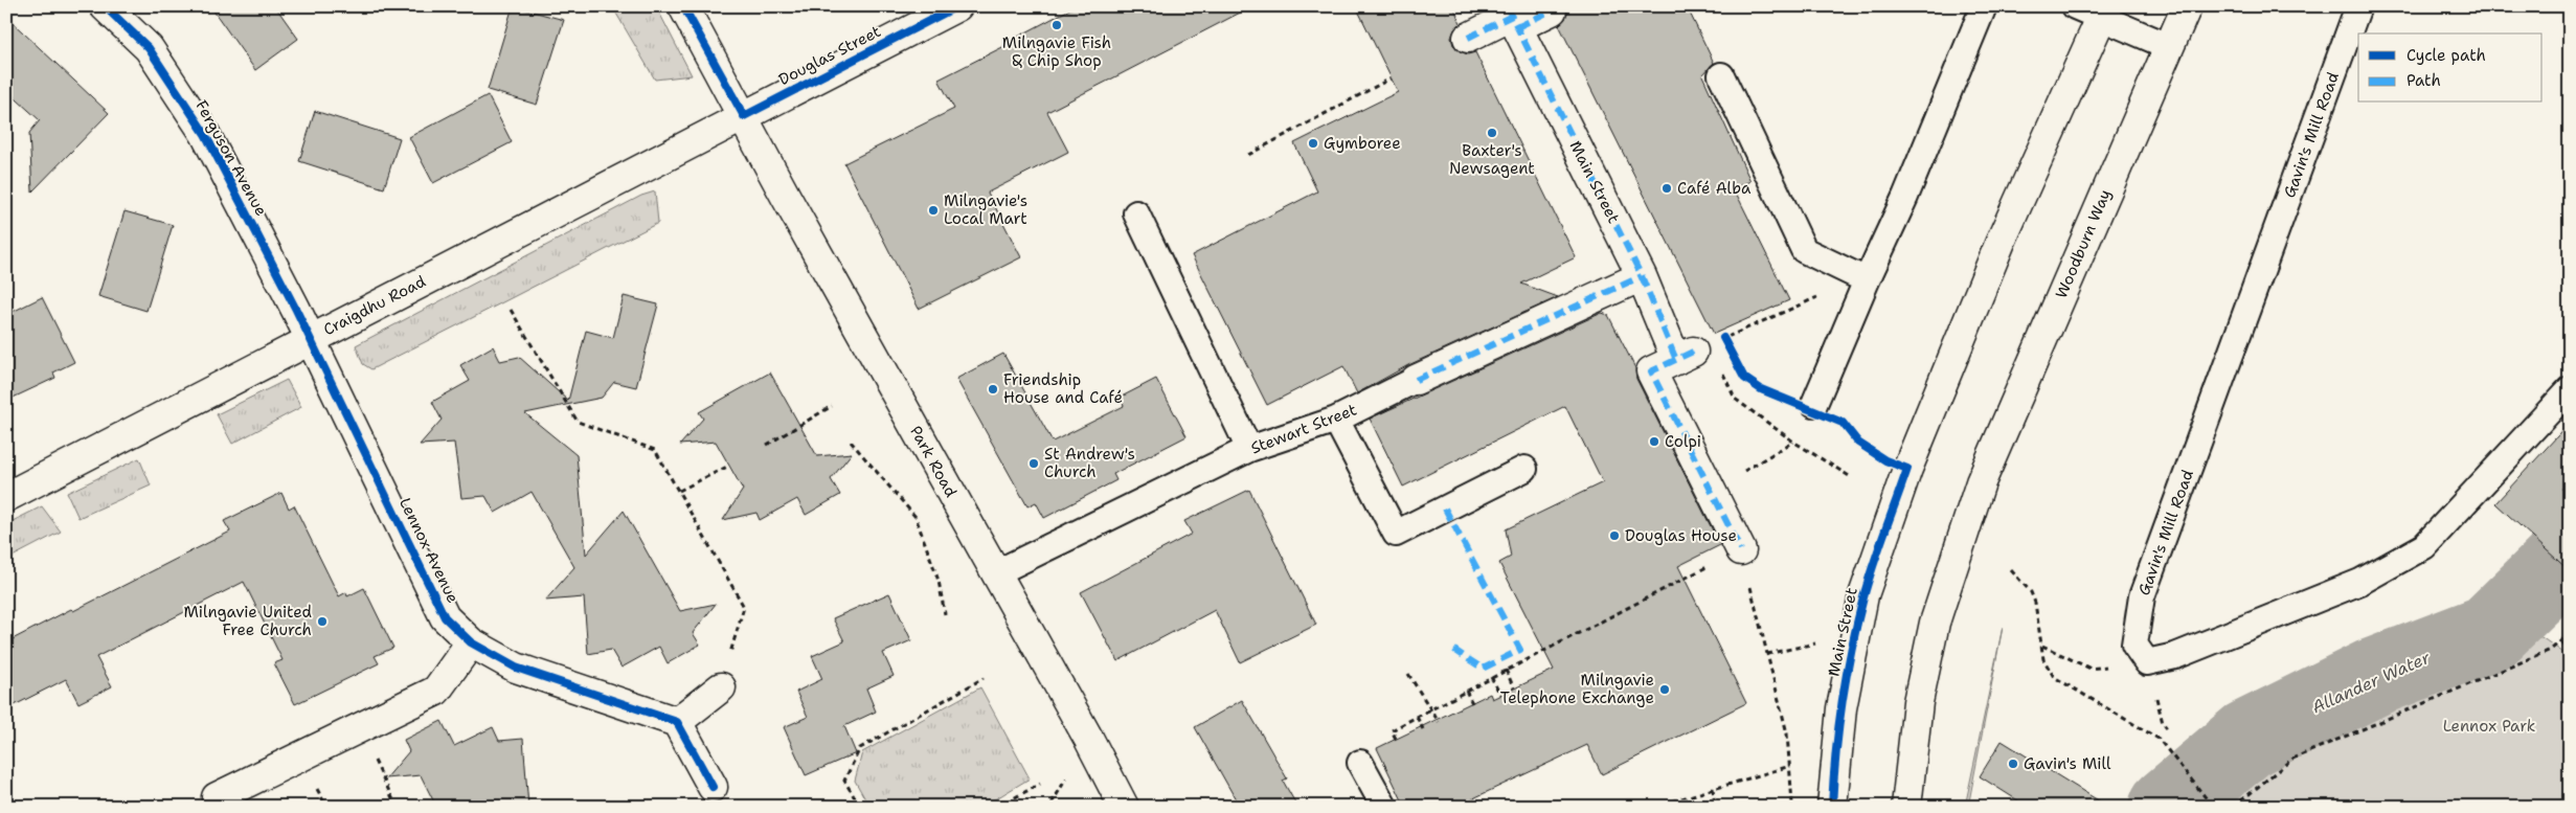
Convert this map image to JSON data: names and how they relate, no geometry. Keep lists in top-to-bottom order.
{
  "streets": {
    "main road": [
      "Douglas Street",
      "Ferguson Avenue",
      "Main Street",
      "Woodburn Way",
      "Craigdhu Road",
      "Stewart Street",
      "Park Road",
      "Lennox Avenue"
    ],
    "lane": ["Gavin's Mill Road"]
  },
  "crossings": [
    ["Douglas Street", "Craigdhu Road"],
    ["Douglas Street", "Park Road"],
    ["Ferguson Avenue", "Craigdhu Road"],
    ["Ferguson Avenue", "Lennox Avenue"],
    ["Main Street", "Stewart Street"],
    ["Craigdhu Road", "Park Road"],
    ["Craigdhu Road", "Lennox Avenue"],
    ["Stewart Street", "Park Road"]
  ],
  "water": ["Allander Water"],
  "parks": ["Lennox Park"],
  "places": [
    "Milngavie Fish & Chip Shop",
    "Baxter's Newsagent",
    "Gymboree",
    "Café Alba",
    "Milngavie's Local Mart",
    "Friendship House and Café",
    "Colpi",
    "St Andrew's Church",
    "Douglas House",
    "Milngavie United Free Church",
    "Milngavie Telephone Exchange",
    "Gavin's Mill"
  ],
  "legend": ["Cycle path", "Path"]
}
